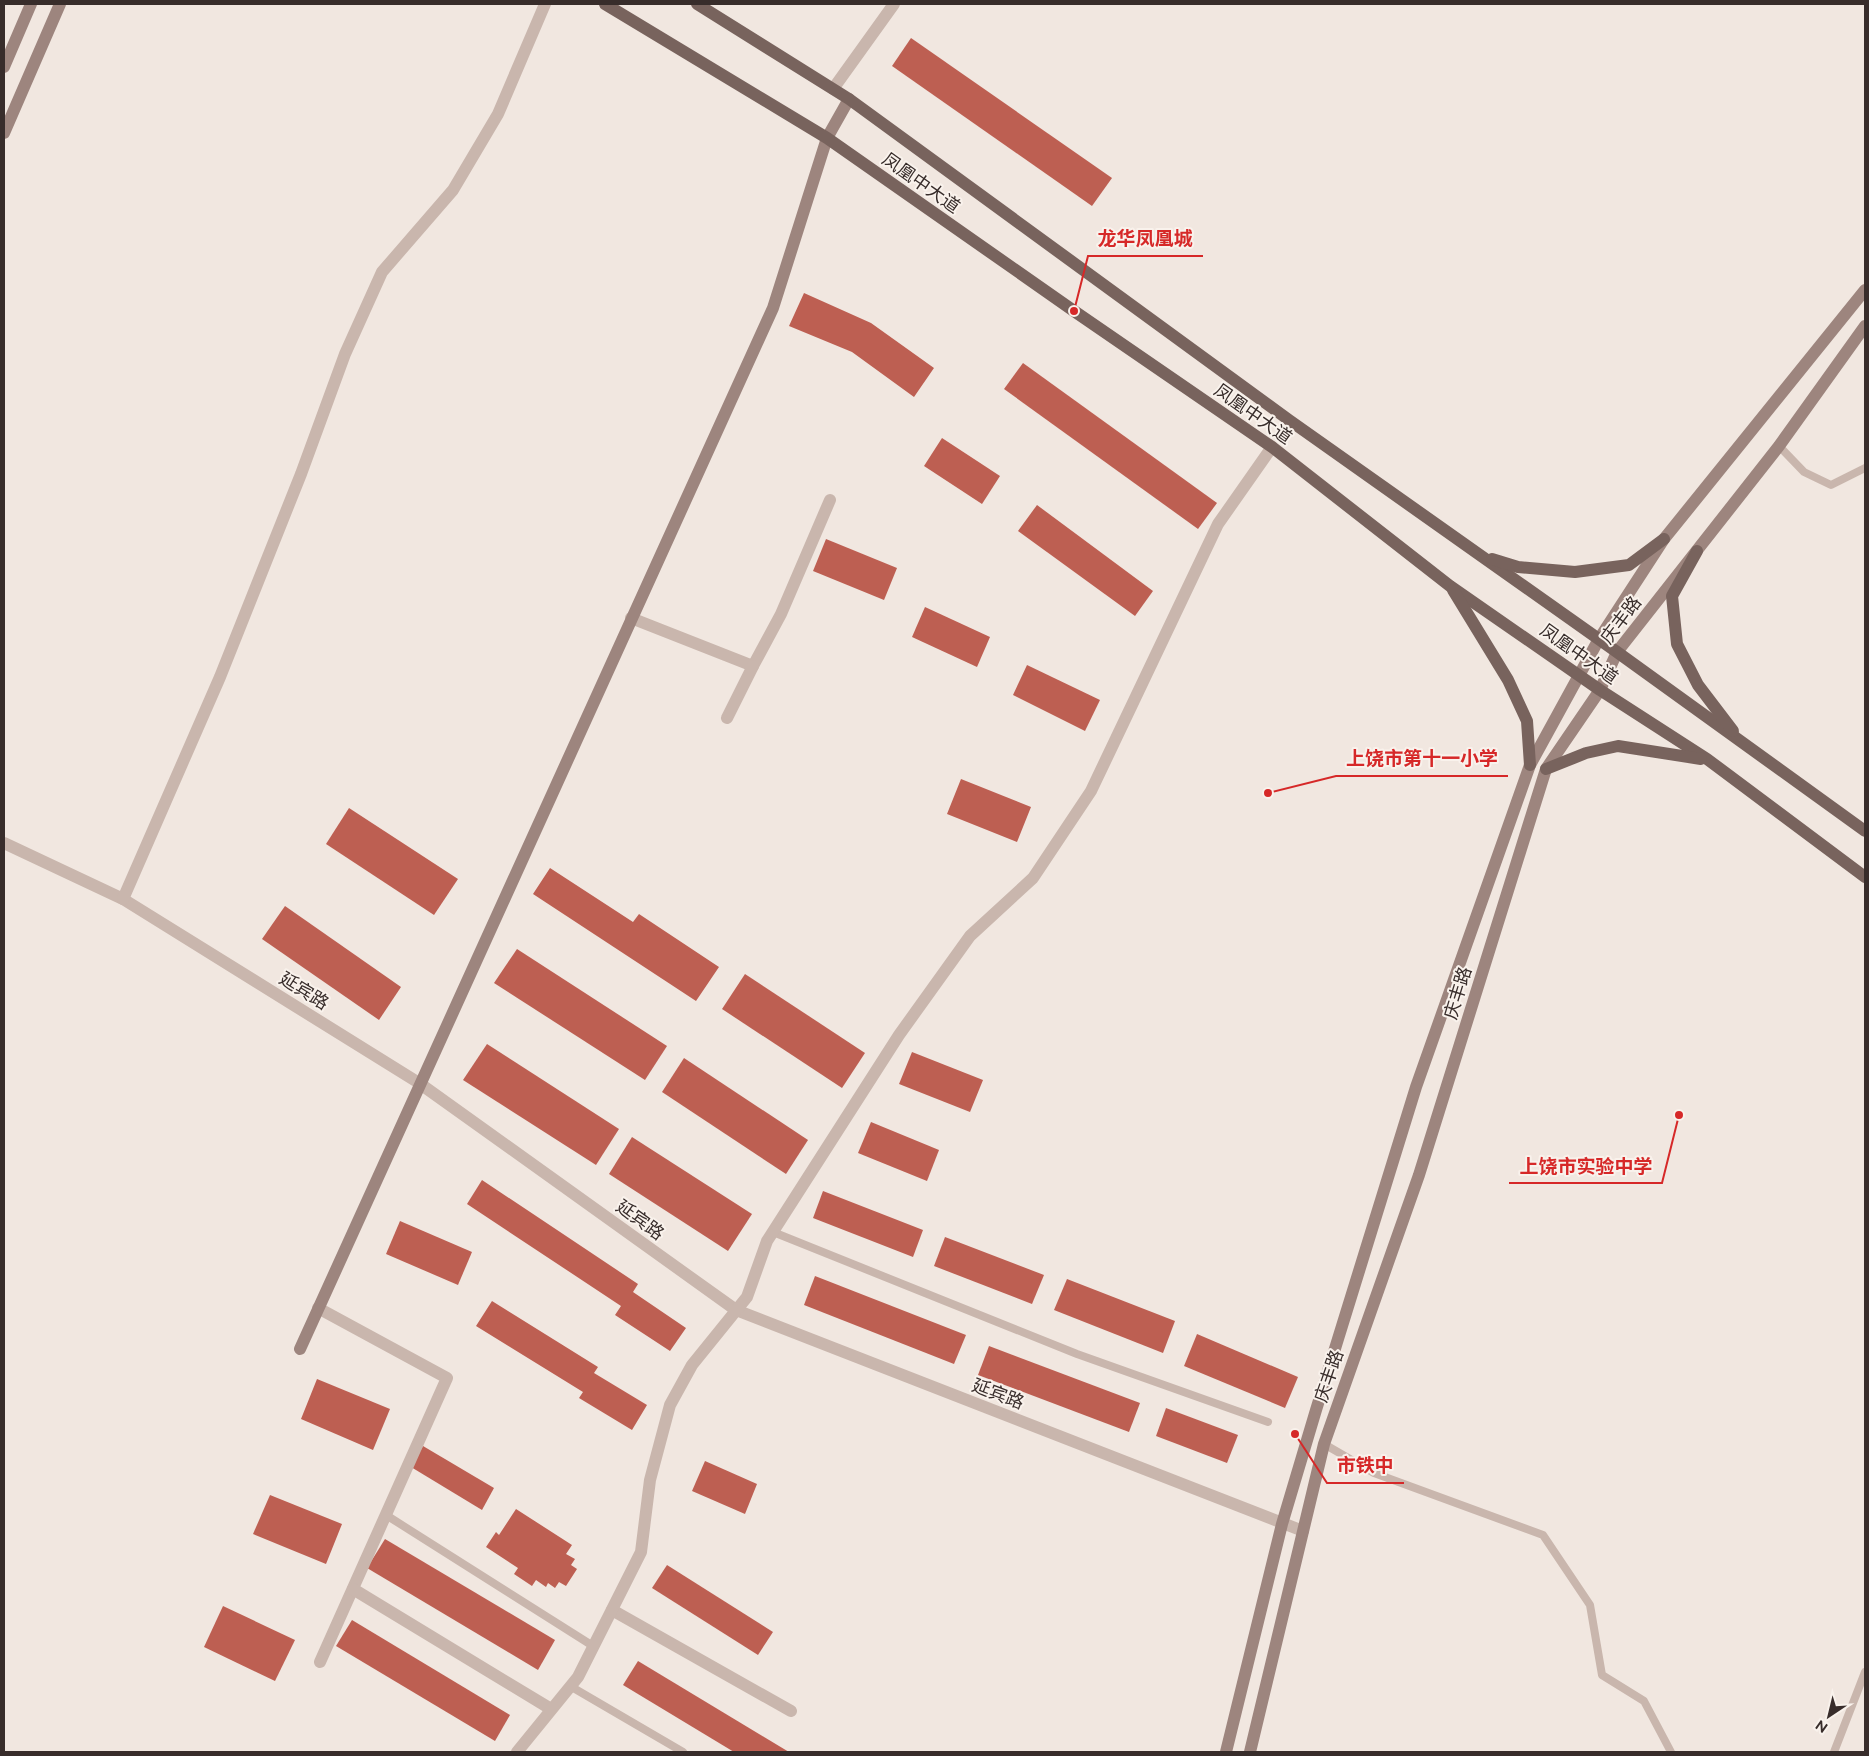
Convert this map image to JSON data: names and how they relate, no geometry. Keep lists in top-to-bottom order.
{
  "streets": {
    "main road": ["凤凰中大道", "庆丰路"],
    "street": ["延宾路"]
  },
  "crossings": [
    ["凤凰中大道", "庆丰路"],
    ["庆丰路", "延宾路"]
  ],
  "places": [
    "龙华凤凰城",
    "上饶市第十一小学",
    "上饶市实验中学",
    "市铁中"
  ],
  "north": "bottom left"
}
